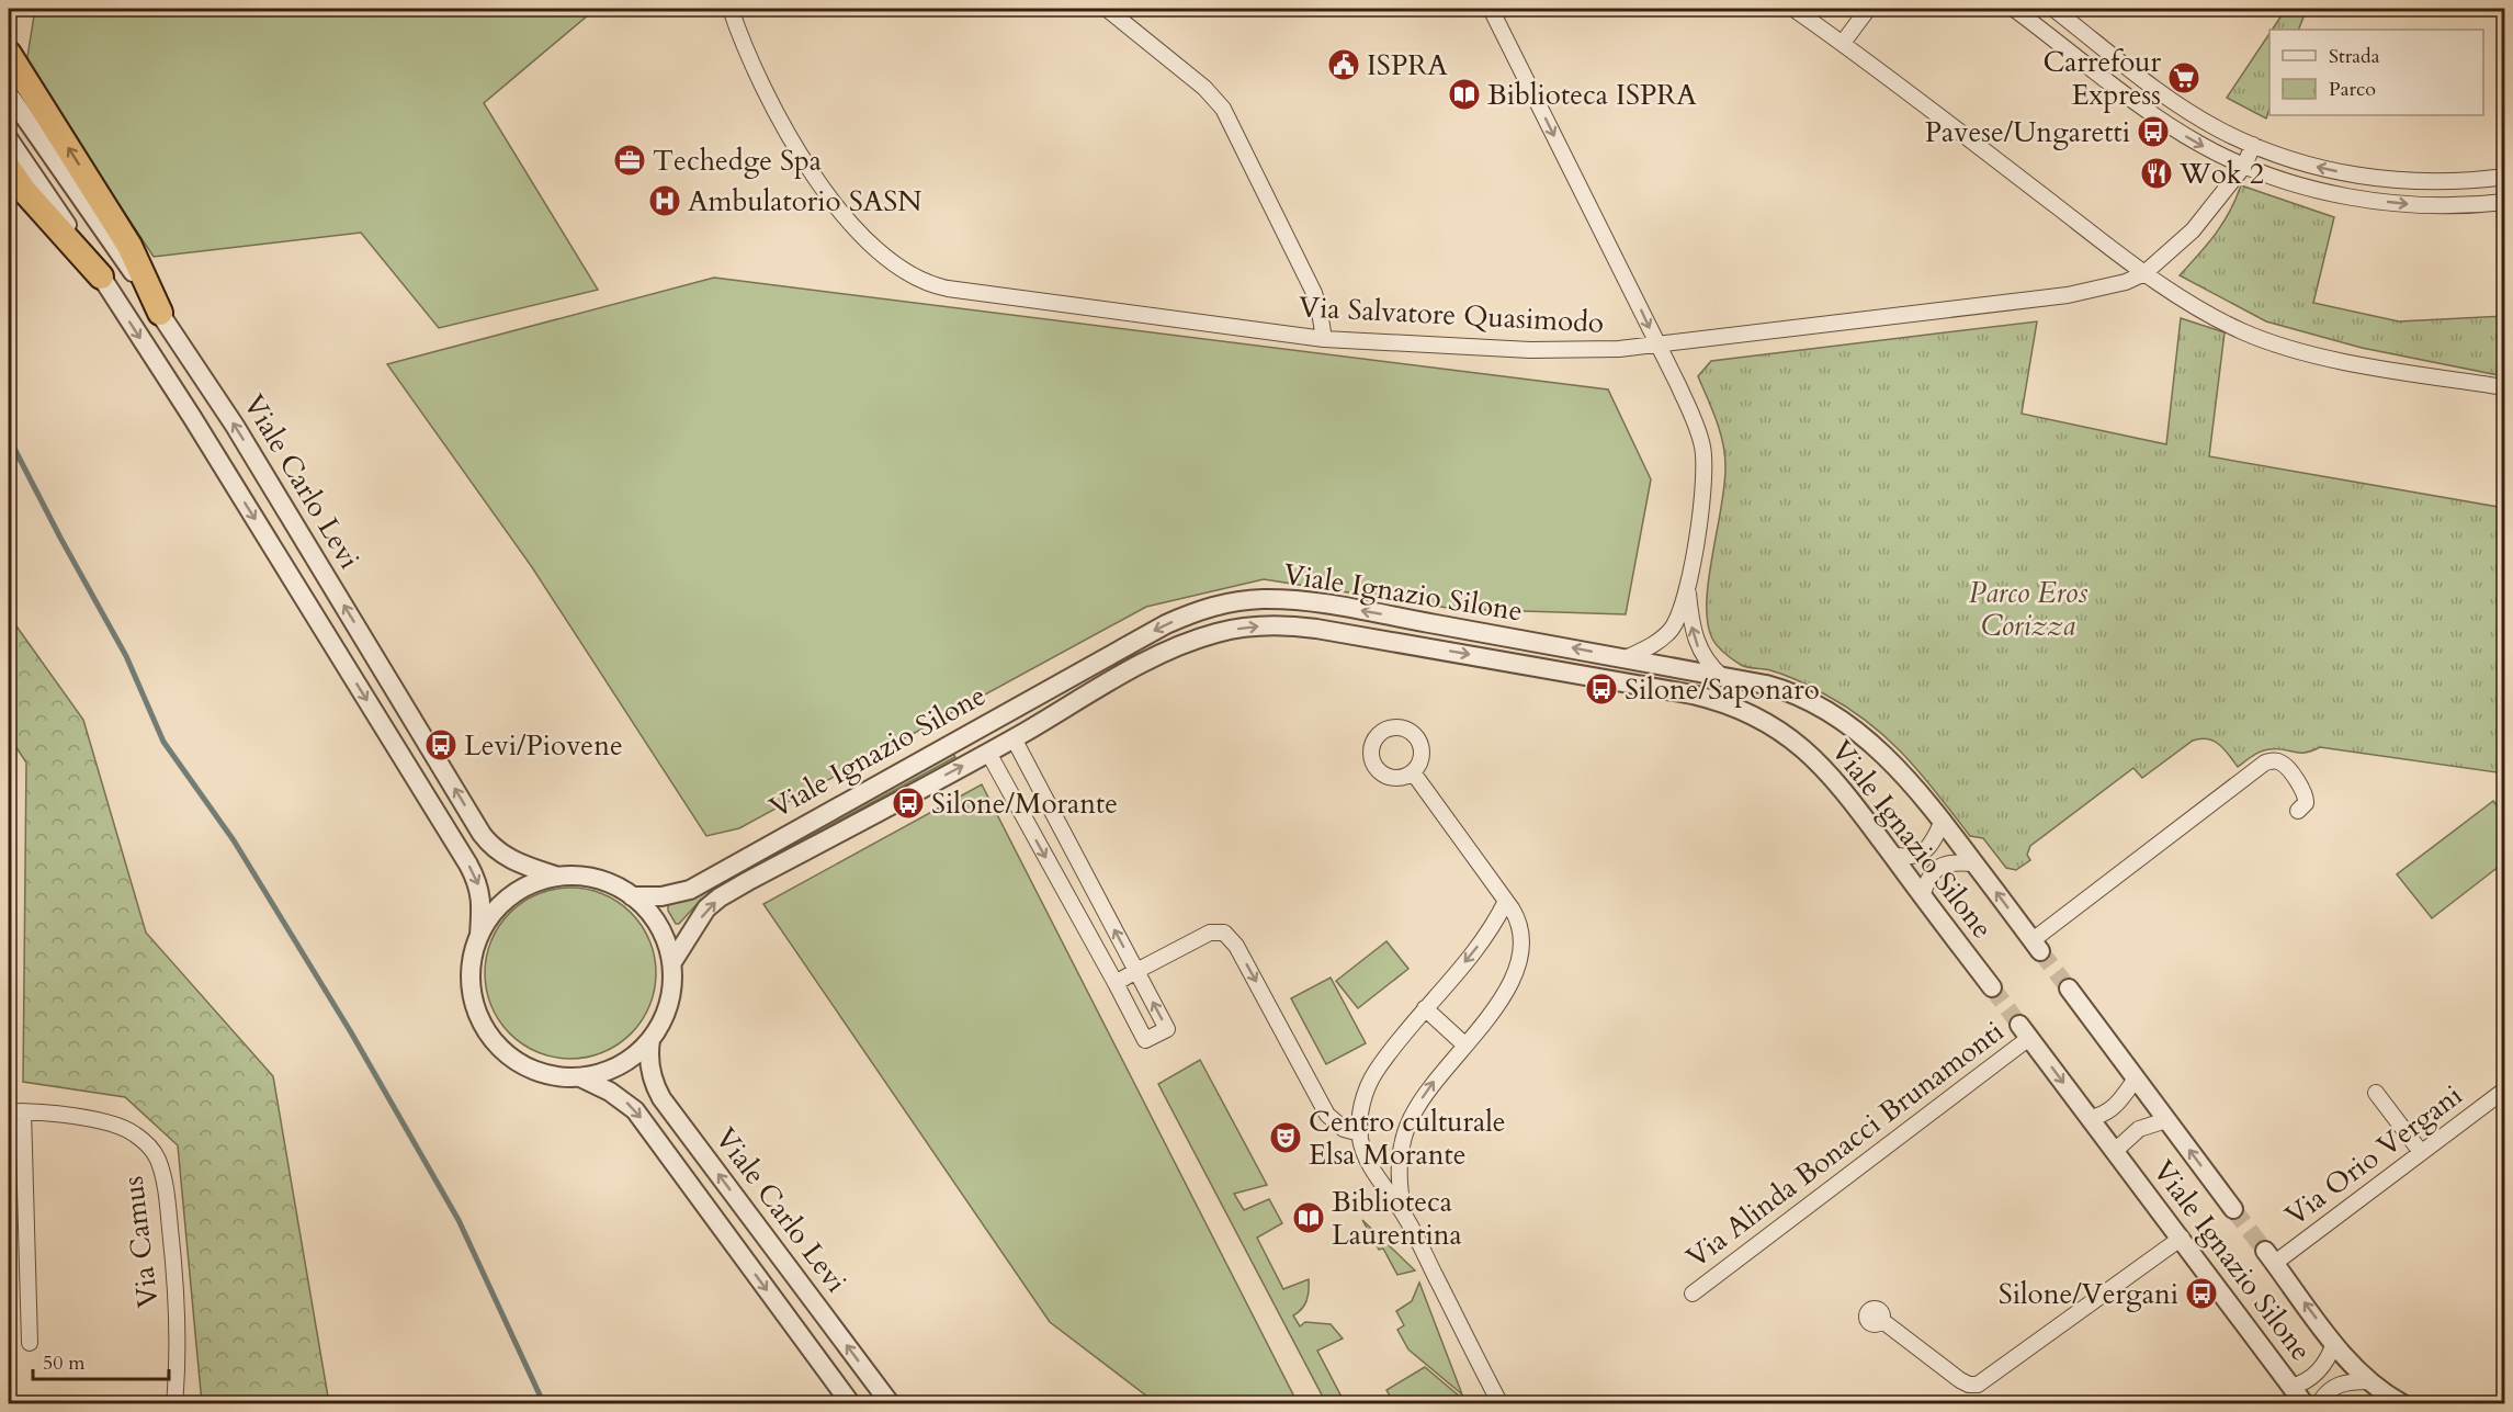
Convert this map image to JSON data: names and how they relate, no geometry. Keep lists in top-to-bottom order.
{
  "streets": {
    "street": [
      "Via Salvatore Quasimodo",
      "Viale Carlo Levi",
      "Viale Ignazio Silone",
      "Via Alinda Bonacci Brunamonti",
      "Via Orio Vergani",
      "Via Camus"
    ]
  },
  "crossings": [
    ["Viale Carlo Levi", "Viale Ignazio Silone"],
    ["Viale Ignazio Silone", "Via Alinda Bonacci Brunamonti"],
    ["Viale Ignazio Silone", "Via Orio Vergani"]
  ],
  "parks": ["Parco Eros Corizza"],
  "places": {
    "public building": ["ISPRA"],
    "supermarket": ["Carrefour Express"],
    "library": ["Biblioteca ISPRA", "Biblioteca Laurentina"],
    "bus stop": [
      "Pavese/Ungaretti",
      "Silone/Saponaro",
      "Levi/Piovene",
      "Silone/Morante",
      "Silone/Vergani"
    ],
    "office": ["Techedge Spa"],
    "restaurant": ["Wok 2"],
    "hospital": ["Ambulatorio SASN"],
    "theatre": ["Centro culturale Elsa Morante"]
  },
  "legend": ["Strada", "Parco"],
  "scale_bar": "50 m"
}
